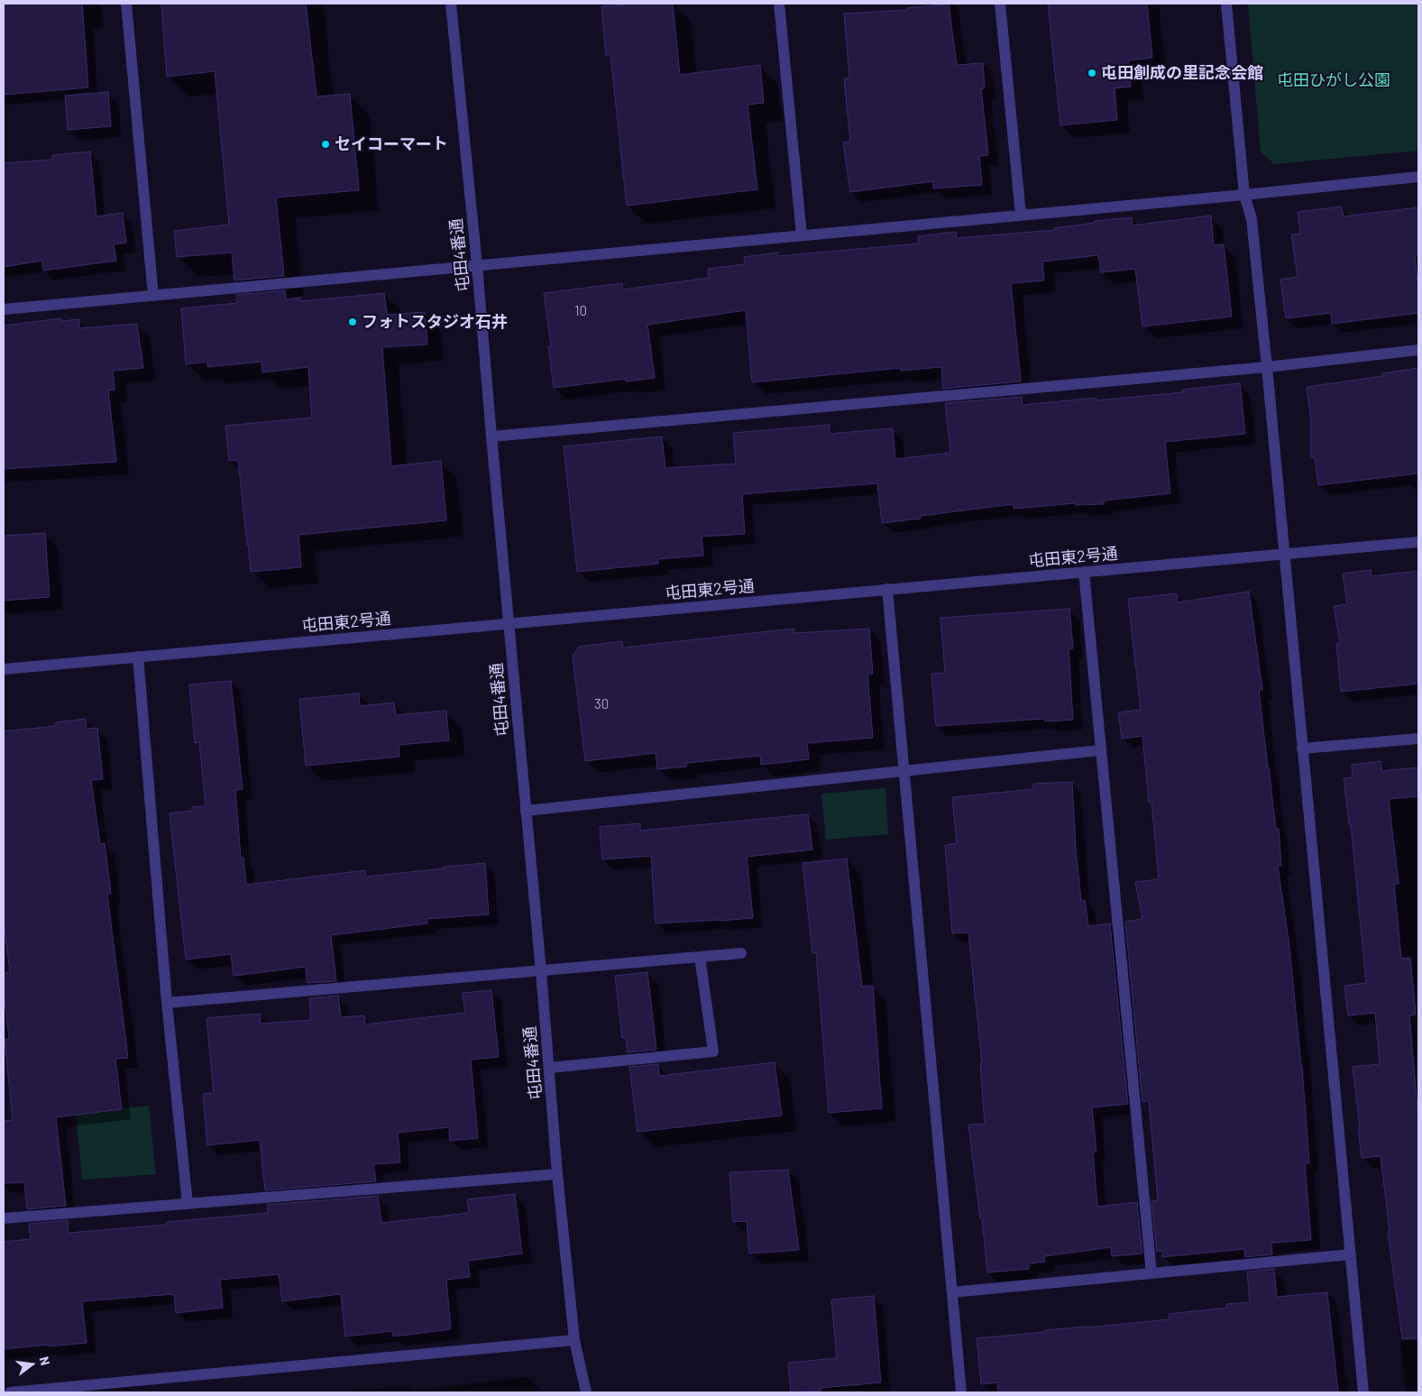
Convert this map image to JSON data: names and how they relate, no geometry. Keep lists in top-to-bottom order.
{
  "streets": {
    "street": ["屯田4番通", "屯田東2号通"]
  },
  "crossings": [
    ["屯田4番通", "屯田東2号通"]
  ],
  "parks": ["屯田ひがし公園"],
  "places": ["屯田創成の里記念会館", "セイコーマート", "フォトスタジオ石井"],
  "house_numbers": ["10", "30"],
  "north": "right"
}
